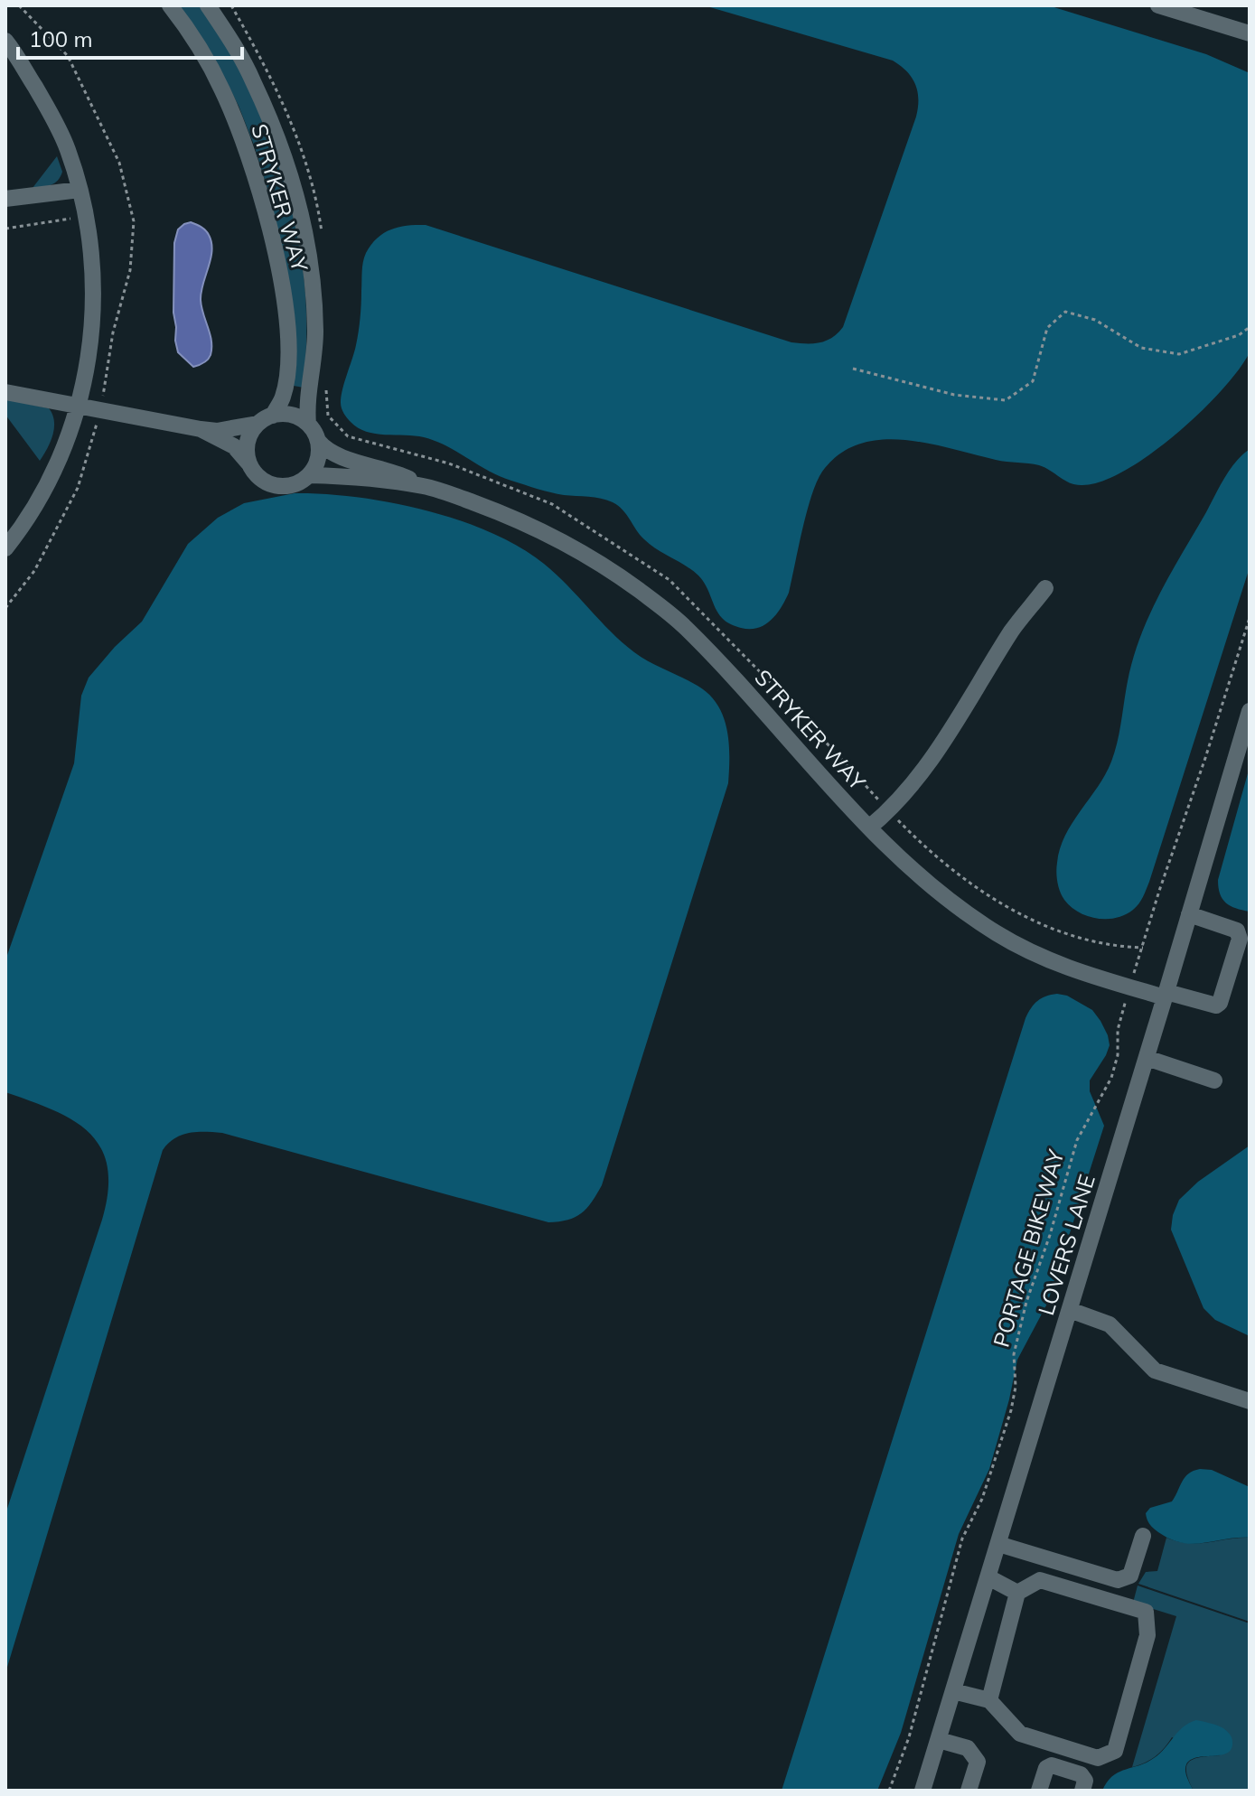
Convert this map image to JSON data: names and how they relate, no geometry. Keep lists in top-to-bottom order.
{
  "streets": {
    "street": ["STRYKER WAY", "LOVERS LANE"],
    "path": ["PORTAGE BIKEWAY"]
  },
  "crossings": [
    ["STRYKER WAY", "LOVERS LANE"]
  ],
  "scale_bar": "100 m"
}
